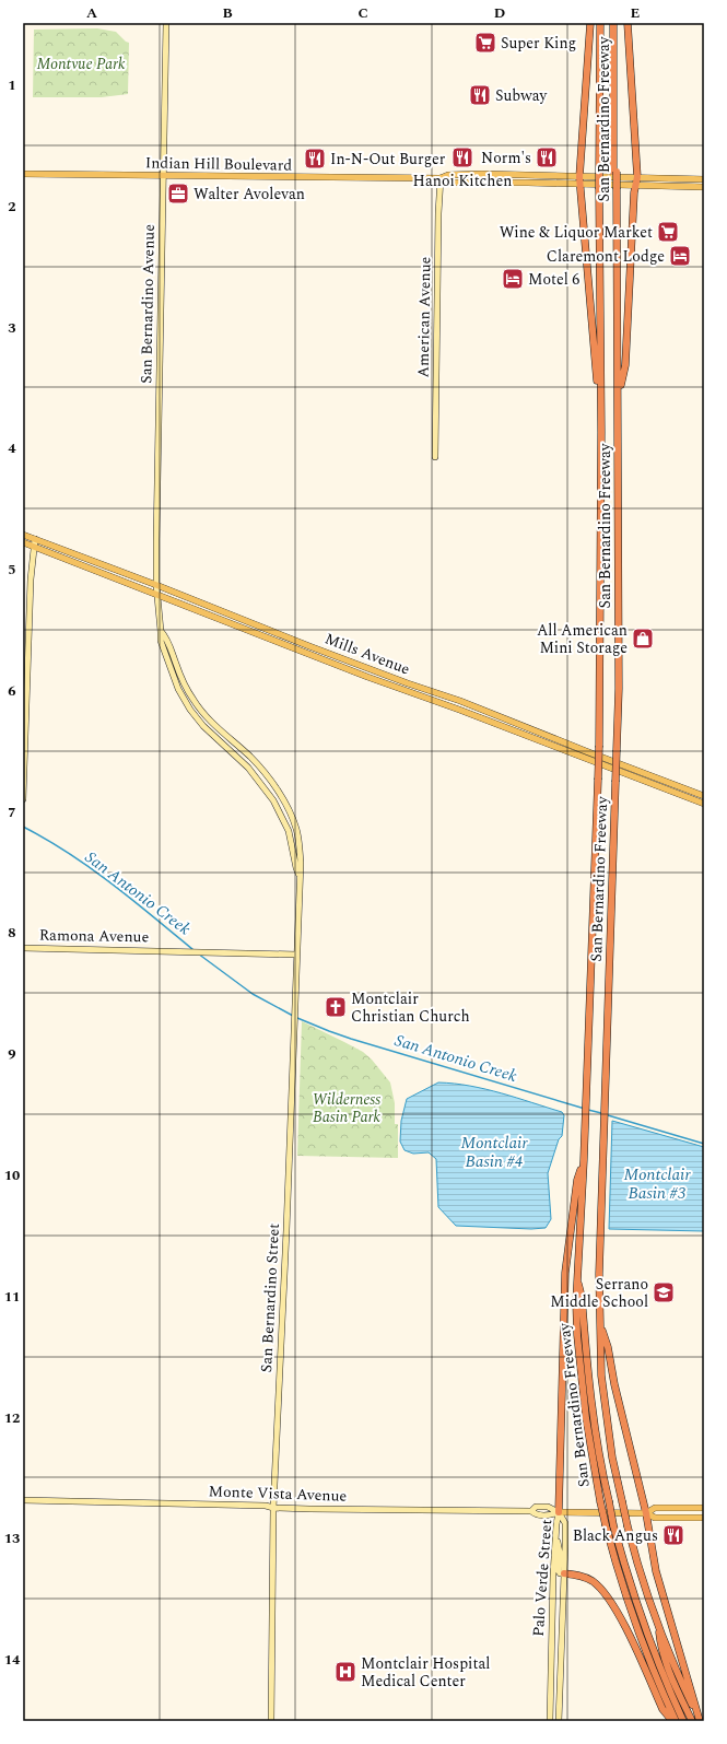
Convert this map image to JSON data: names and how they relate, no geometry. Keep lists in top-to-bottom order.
{
  "streets": {
    "highway": ["San Bernardino Freeway"],
    "main road": [
      "Indian Hill Boulevard",
      "San Bernardino Avenue",
      "American Avenue",
      "Mills Avenue",
      "Ramona Avenue",
      "San Bernardino Street",
      "Monte Vista Avenue",
      "Palo Verde Street"
    ]
  },
  "crossings": [
    ["Indian Hill Boulevard", "San Bernardino Avenue"],
    ["Indian Hill Boulevard", "American Avenue"],
    ["San Bernardino Avenue", "Mills Avenue"],
    ["San Bernardino Avenue", "San Bernardino Street"],
    ["Mills Avenue", "San Bernardino Street"],
    ["Ramona Avenue", "San Bernardino Street"],
    ["San Bernardino Street", "Monte Vista Avenue"],
    ["Monte Vista Avenue", "Palo Verde Street"]
  ],
  "water": ["San Antonio Creek", "Montclair Basin #4", "Montclair Basin #3"],
  "parks": ["Montvue Park", "Wilderness Basin Park"],
  "places": {
    "supermarket": ["Super King", "Wine & Liquor Market"],
    "restaurant": [
      "Subway",
      "Hanoi Kitchen",
      "Norm's",
      "In-N-Out Burger",
      "Black Angus"
    ],
    "office": ["Walter Avolevan"],
    "hotel": ["Claremont Lodge", "Motel 6"],
    "shop": ["All American Mini Storage"],
    "church": ["Montclair Christian Church"],
    "school or university": ["Serrano Middle School"],
    "hospital": ["Montclair Hospital Medical Center"]
  },
  "grid": {
    "columns": [
      "A",
      "B",
      "C",
      "D",
      "E"
    ],
    "rows": [
      "1",
      "2",
      "3",
      "4",
      "5",
      "6",
      "7",
      "8",
      "9",
      "10",
      "11",
      "12",
      "13",
      "14"
    ]
  }
}
